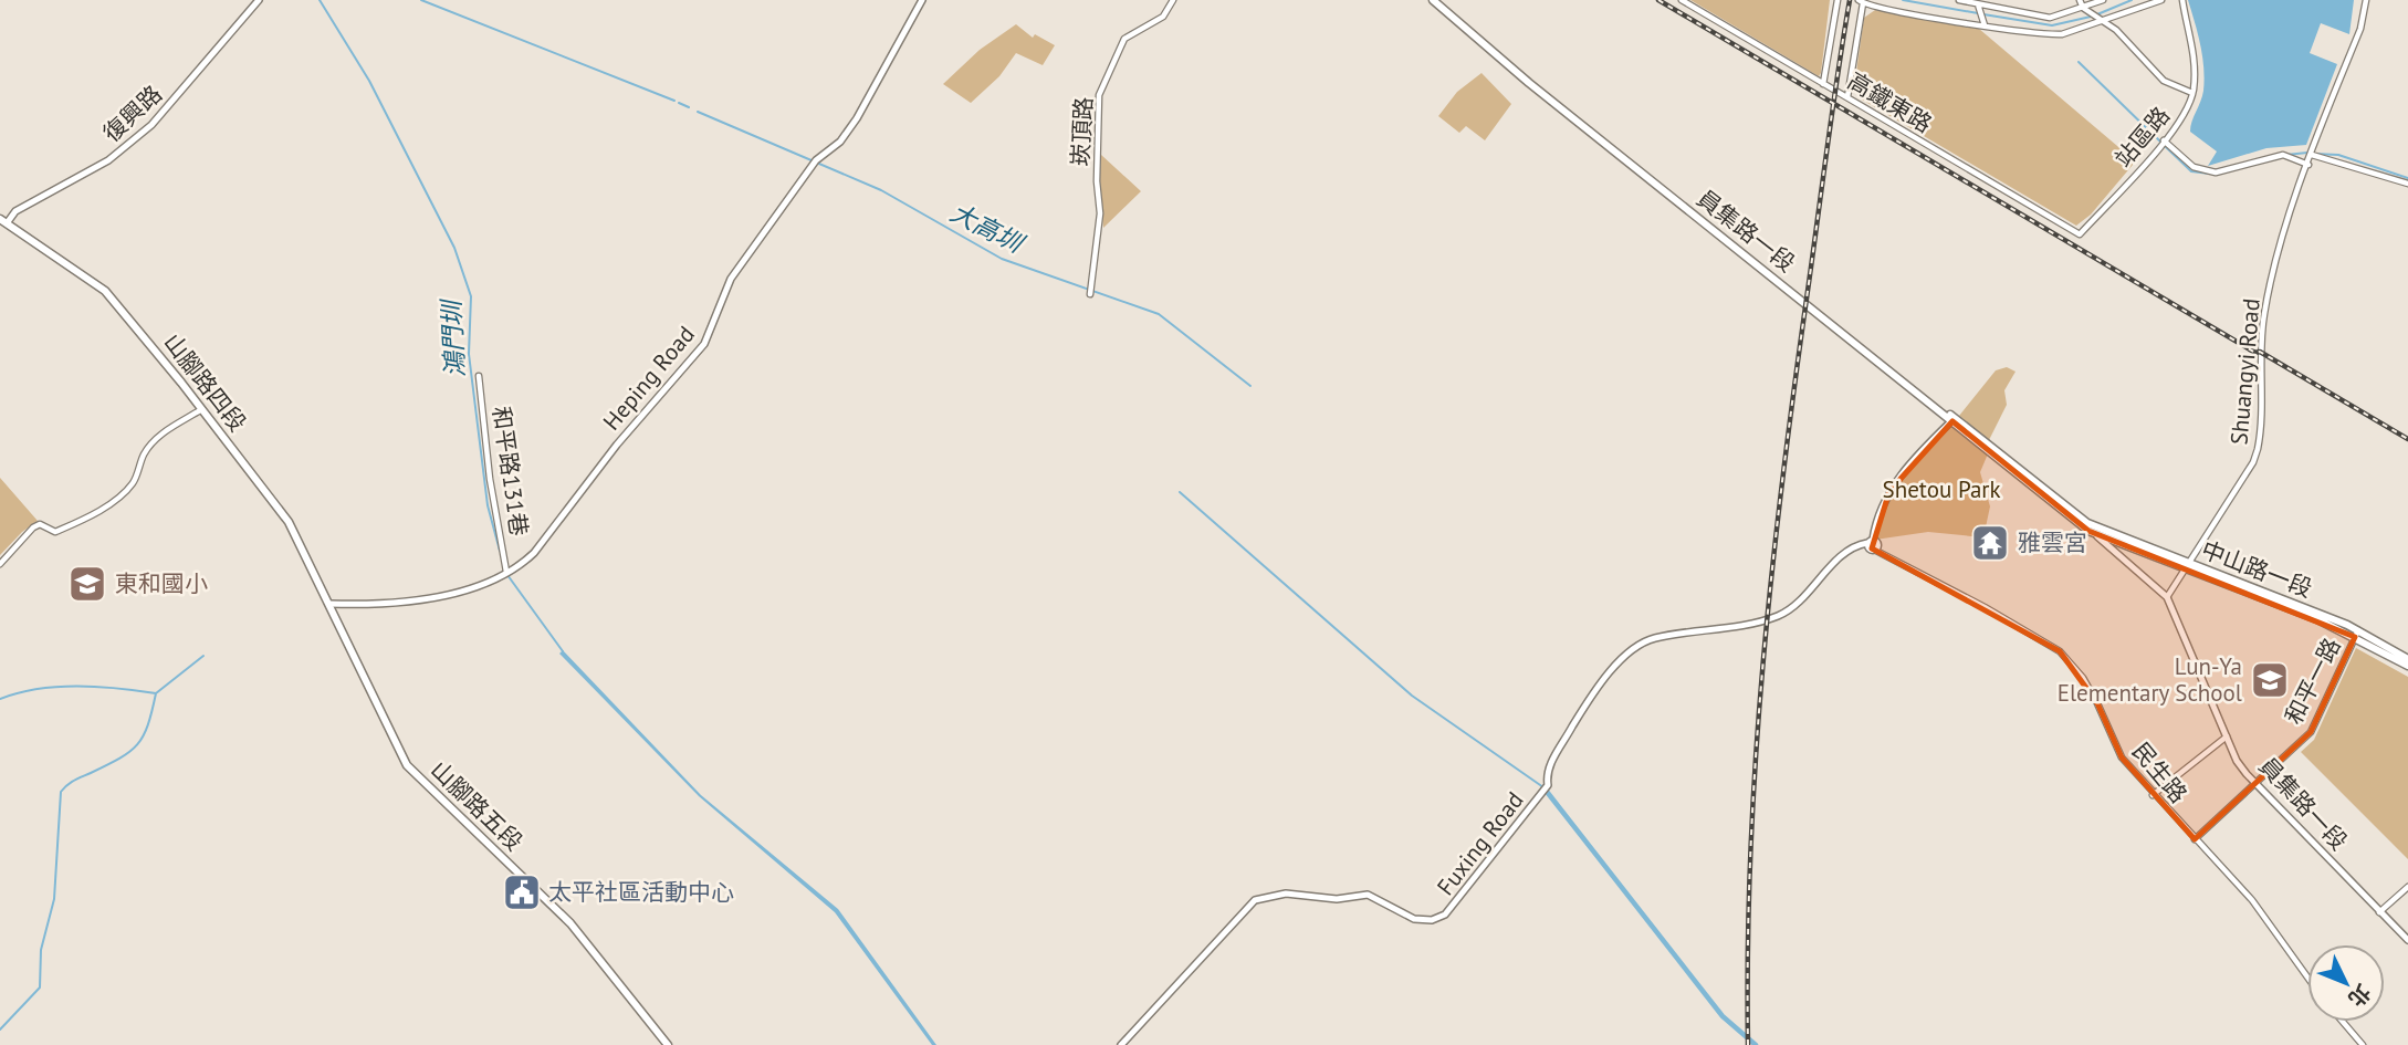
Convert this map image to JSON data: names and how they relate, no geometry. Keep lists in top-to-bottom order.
{
  "streets": {
    "main road": [
      "員集路一段",
      "山腳路四段",
      "中山路一段",
      "山腳路五段"
    ],
    "street": [
      "高鐵東路",
      "復興路",
      "崁頂路",
      "站區路",
      "Shuangyi Road",
      "Heping Road",
      "和平路131巷",
      "和平一路",
      "民生路",
      "Fuxing Road"
    ]
  },
  "crossings": [
    ["高鐵東路", "站區路"],
    ["復興路", "山腳路四段"],
    ["員集路一段", "Shuangyi Road"],
    ["員集路一段", "中山路一段"],
    ["員集路一段", "和平一路"],
    ["Shuangyi Road", "中山路一段"],
    ["Heping Road", "山腳路四段"],
    ["Heping Road", "和平路131巷"],
    ["Heping Road", "山腳路五段"],
    ["山腳路四段", "山腳路五段"],
    ["中山路一段", "和平一路"],
    ["和平一路", "民生路"]
  ],
  "water": ["大高圳", "鴻門圳"],
  "parks": ["Shetou Park"],
  "places": {
    "temple": ["雅雲宮"],
    "school or university": ["東和國小", "Lun-Ya Elementary School"],
    "public building": ["太平社區活動中心"]
  },
  "north": "bottom right"
}
